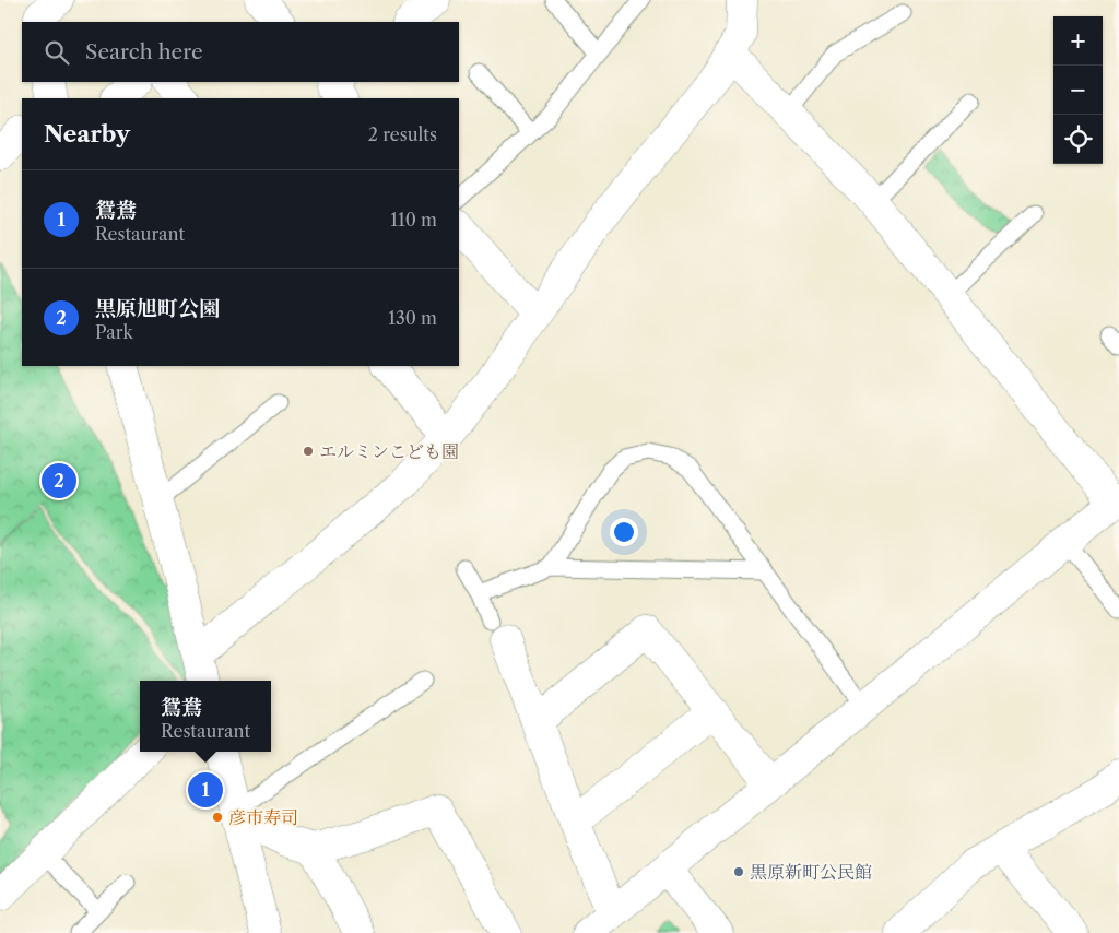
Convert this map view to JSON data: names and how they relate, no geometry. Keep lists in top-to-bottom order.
{
  "places": ["エルミンこども園", "彦市寿司", "黒原新町公民館"],
  "page": {
    "map_buttons": ["+", "−"],
    "search": "Search here",
    "heading": ["Nearby", "2 results"],
    "list": [
      {
        "mark": "1",
        "name": "鴛鴦",
        "note": "Restaurant",
        "value": "110 m"
      },
      {
        "mark": "2",
        "name": "黒原旭町公園",
        "note": "Park",
        "value": "130 m"
      }
    ],
    "pins": ["2", "1"],
    "popup": ["鴛鴦", "Restaurant"]
  }
}
